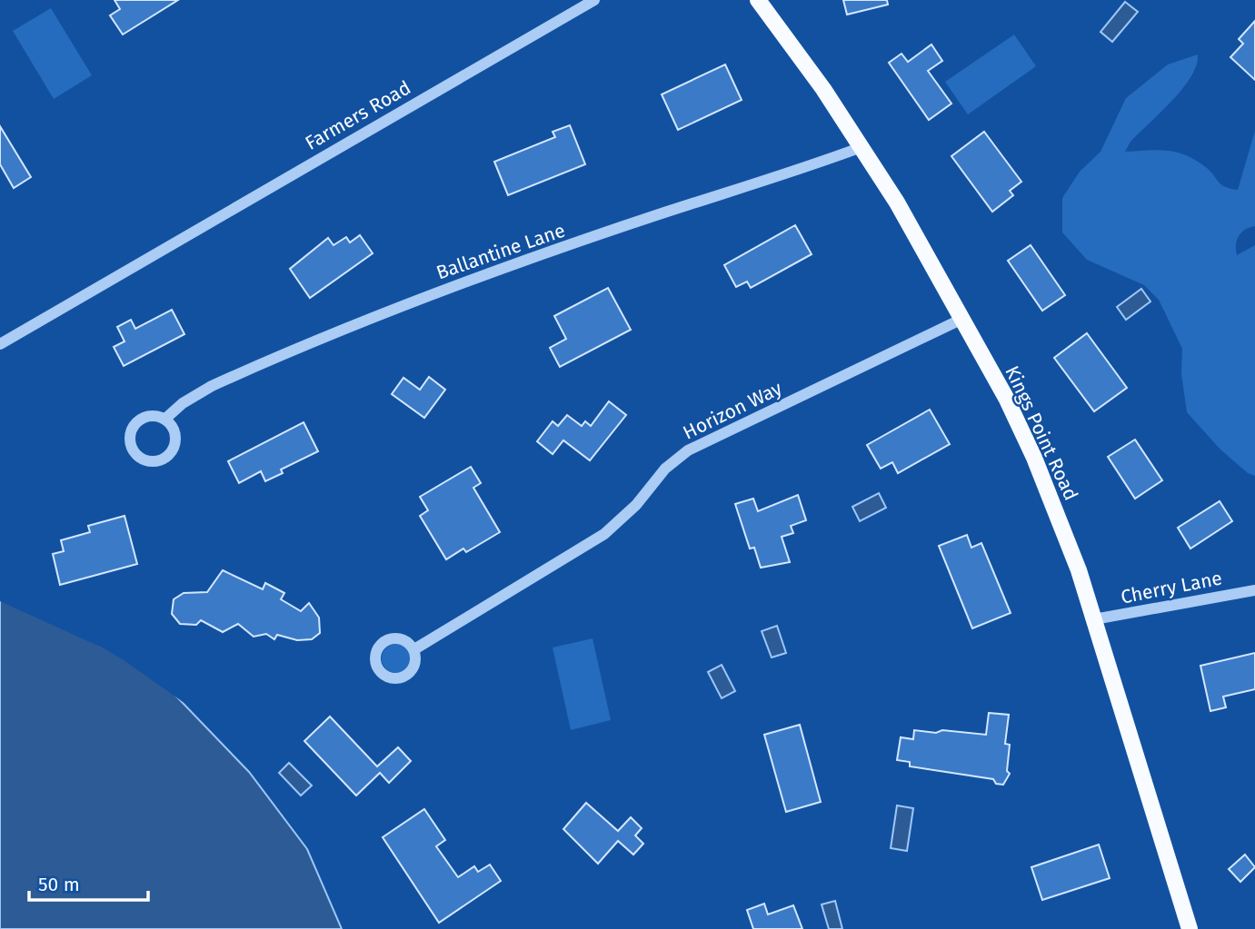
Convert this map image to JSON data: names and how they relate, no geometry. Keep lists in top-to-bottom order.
{
  "streets": {
    "main road": ["Kings Point Road"],
    "street": [
      "Farmers Road",
      "Ballantine Lane",
      "Horizon Way",
      "Cherry Lane"
    ]
  },
  "crossings": [
    ["Ballantine Lane", "Kings Point Road"],
    ["Horizon Way", "Kings Point Road"],
    ["Kings Point Road", "Cherry Lane"]
  ],
  "scale_bar": "50 m"
}
